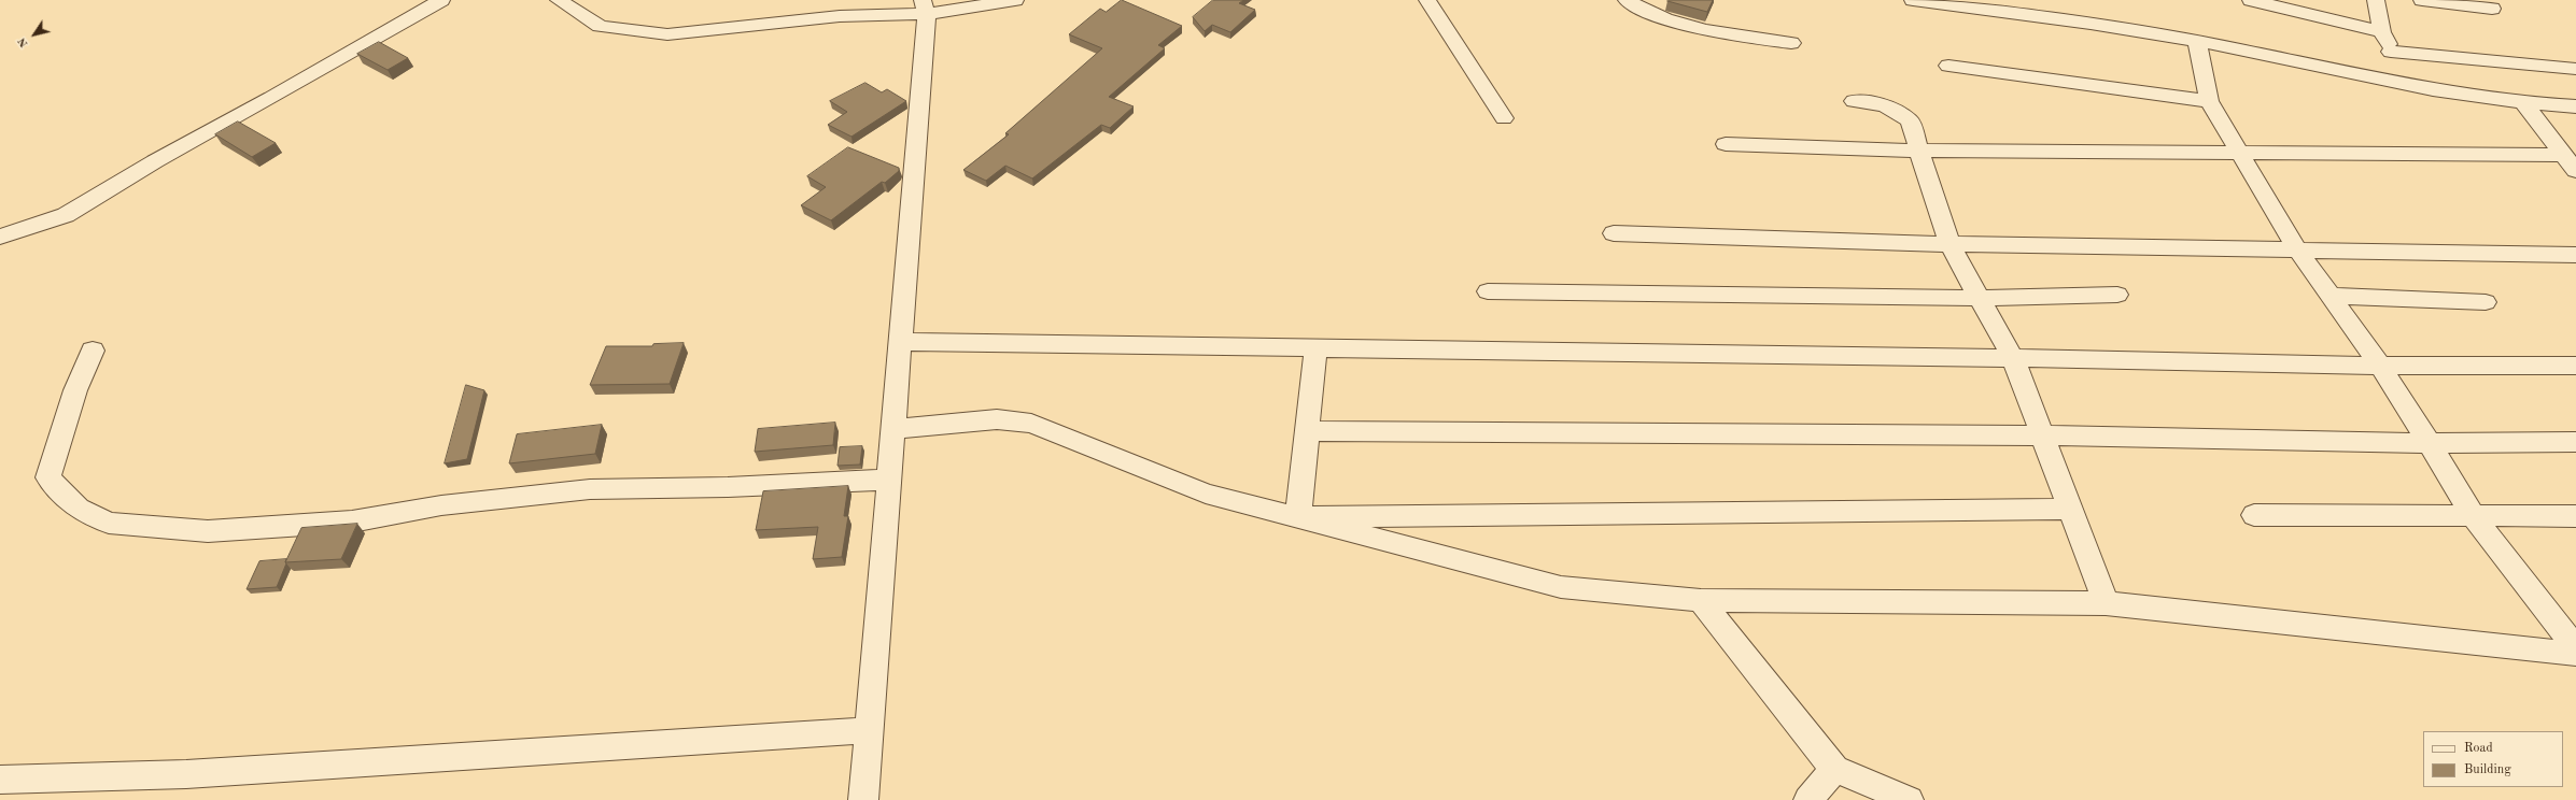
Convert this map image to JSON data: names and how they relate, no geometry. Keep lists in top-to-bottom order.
{
  "legend": ["Road", "Building"],
  "north": "bottom left"
}
